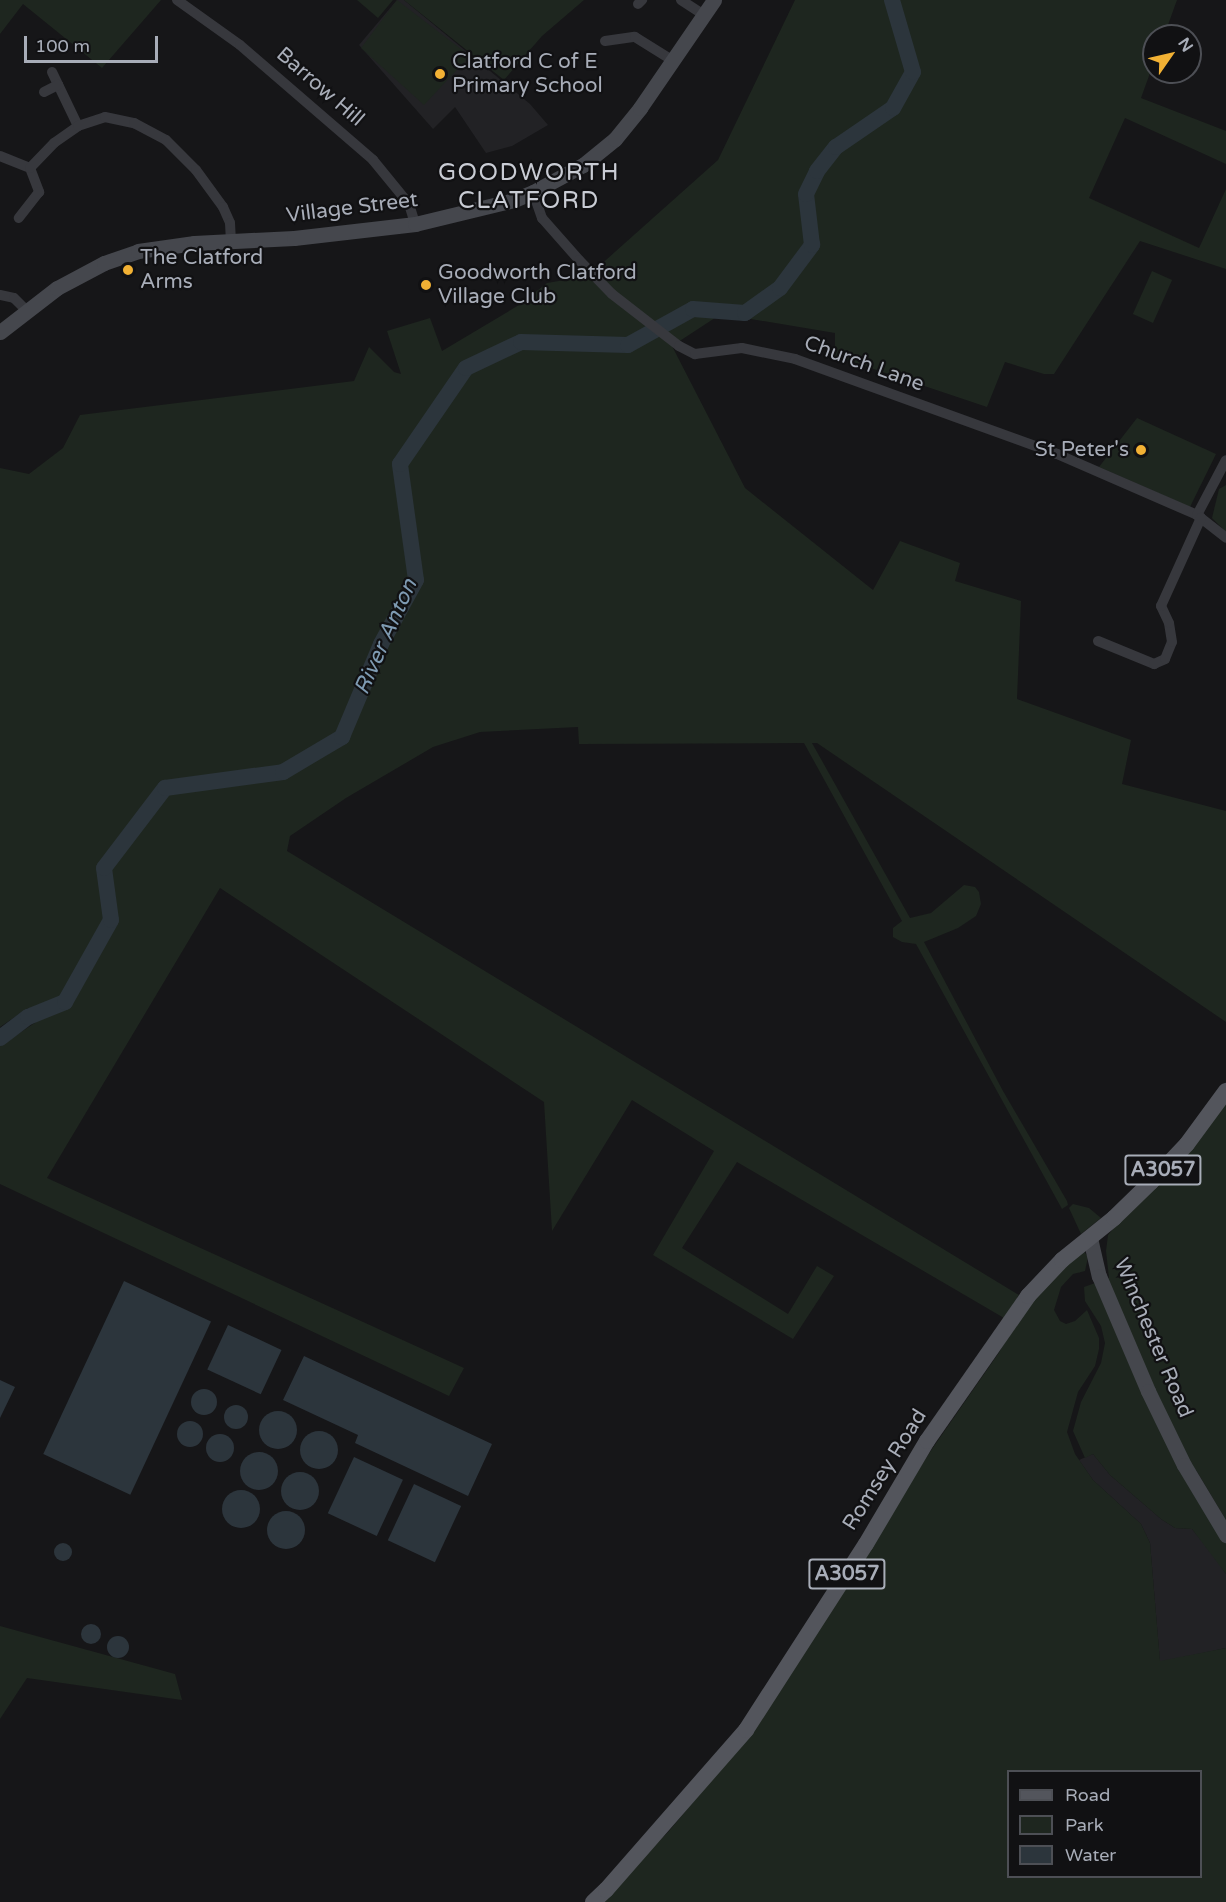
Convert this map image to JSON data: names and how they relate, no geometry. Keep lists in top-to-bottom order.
{
  "streets": {
    "main road": ["A3057", "Romsey Road"],
    "street": [
      "Barrow Hill",
      "Village Street",
      "Church Lane",
      "Winchester Road"
    ]
  },
  "crossings": [
    ["Barrow Hill", "Village Street"],
    ["Village Street", "Church Lane"],
    ["A3057", "Winchester Road"],
    ["A3057", "Romsey Road"],
    ["Winchester Road", "Romsey Road"]
  ],
  "districts": ["GOODWORTH CLATFORD"],
  "water": ["River Anton"],
  "places": [
    "Clatford C of E Primary School",
    "The Clatford Arms",
    "Goodworth Clatford Village Club",
    "St Peter's"
  ],
  "legend": ["Road", "Park", "Water"],
  "scale_bar": "100 m",
  "north": "top right"
}
